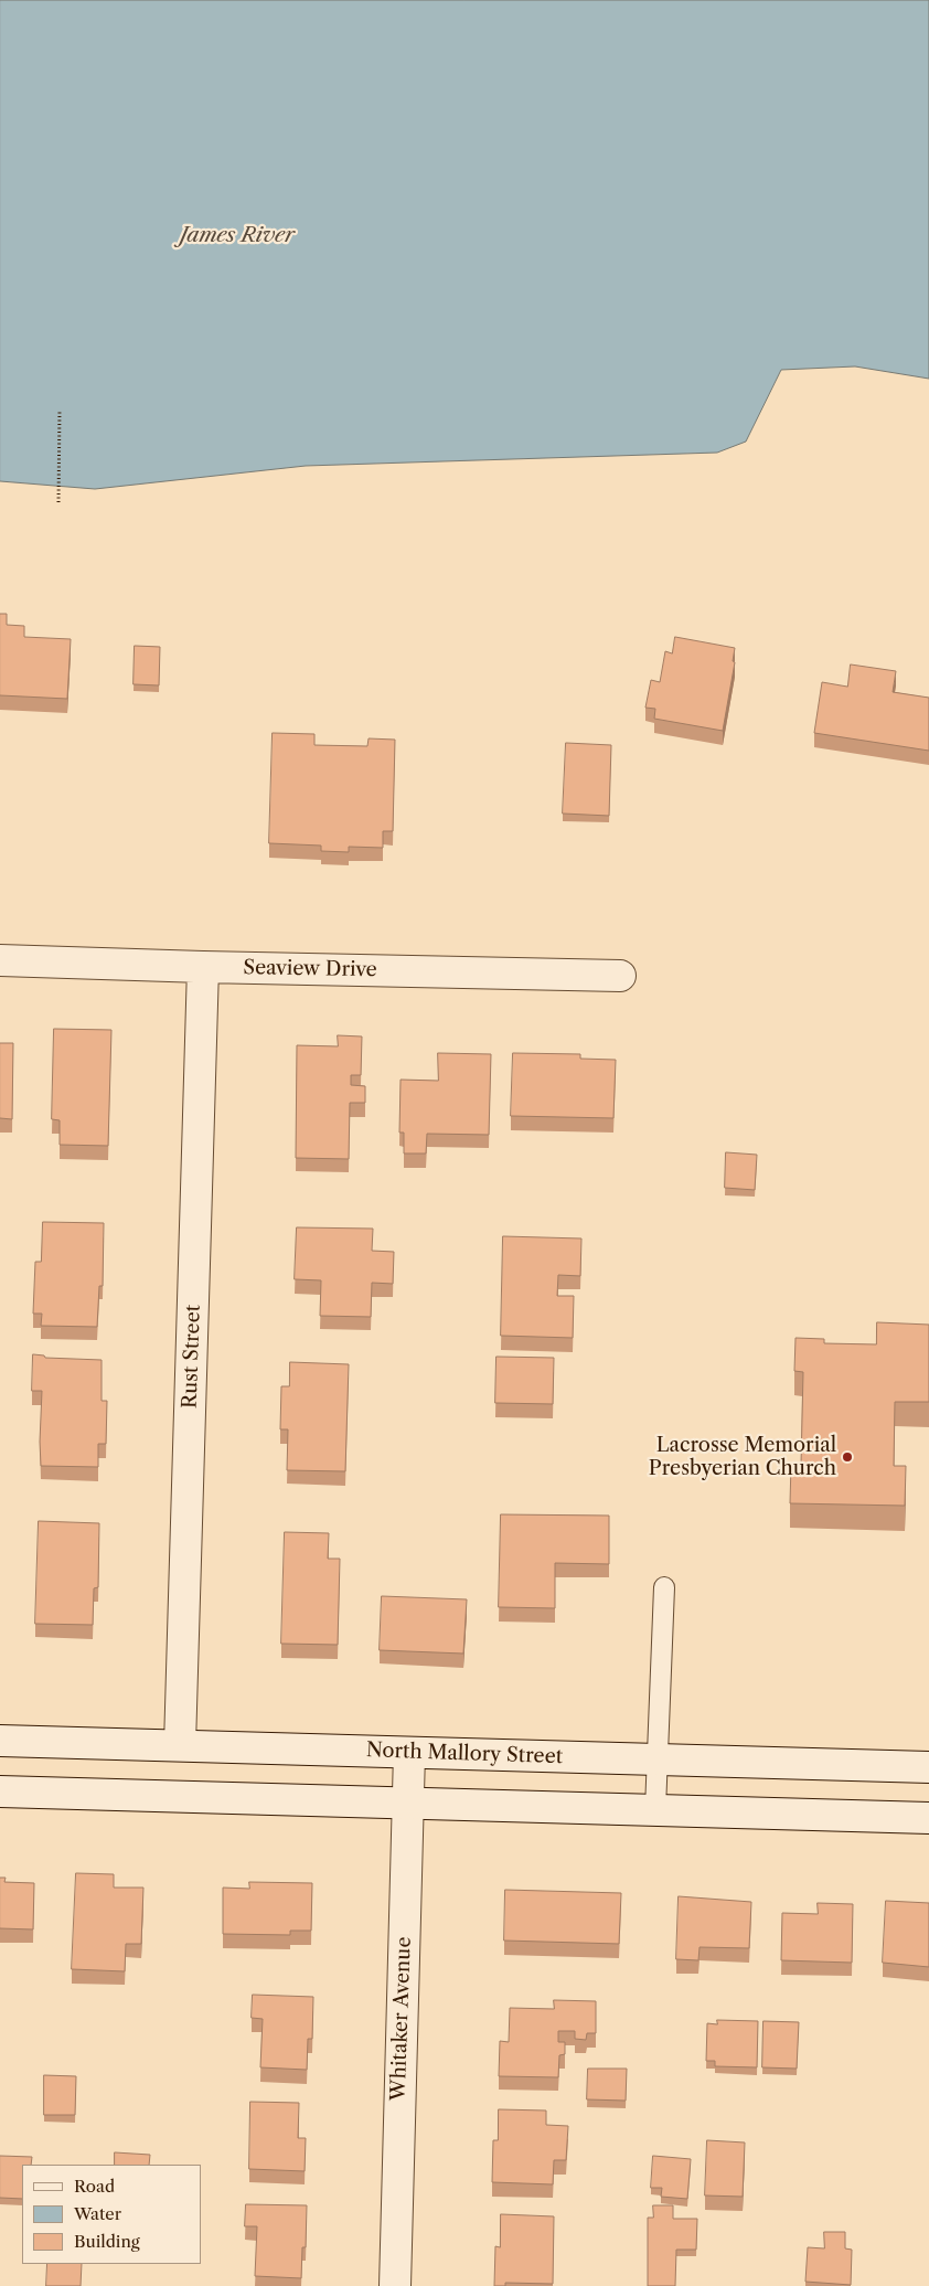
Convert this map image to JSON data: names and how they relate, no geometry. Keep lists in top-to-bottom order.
{
  "streets": {
    "street": [
      "Seaview Drive",
      "Rust Street",
      "North Mallory Street",
      "Whitaker Avenue"
    ]
  },
  "crossings": [
    ["Seaview Drive", "Rust Street"],
    ["Rust Street", "North Mallory Street"],
    ["North Mallory Street", "Whitaker Avenue"]
  ],
  "water": ["James River"],
  "places": ["Lacrosse Memorial Presbyerian Church"],
  "legend": ["Road", "Water", "Building"]
}
